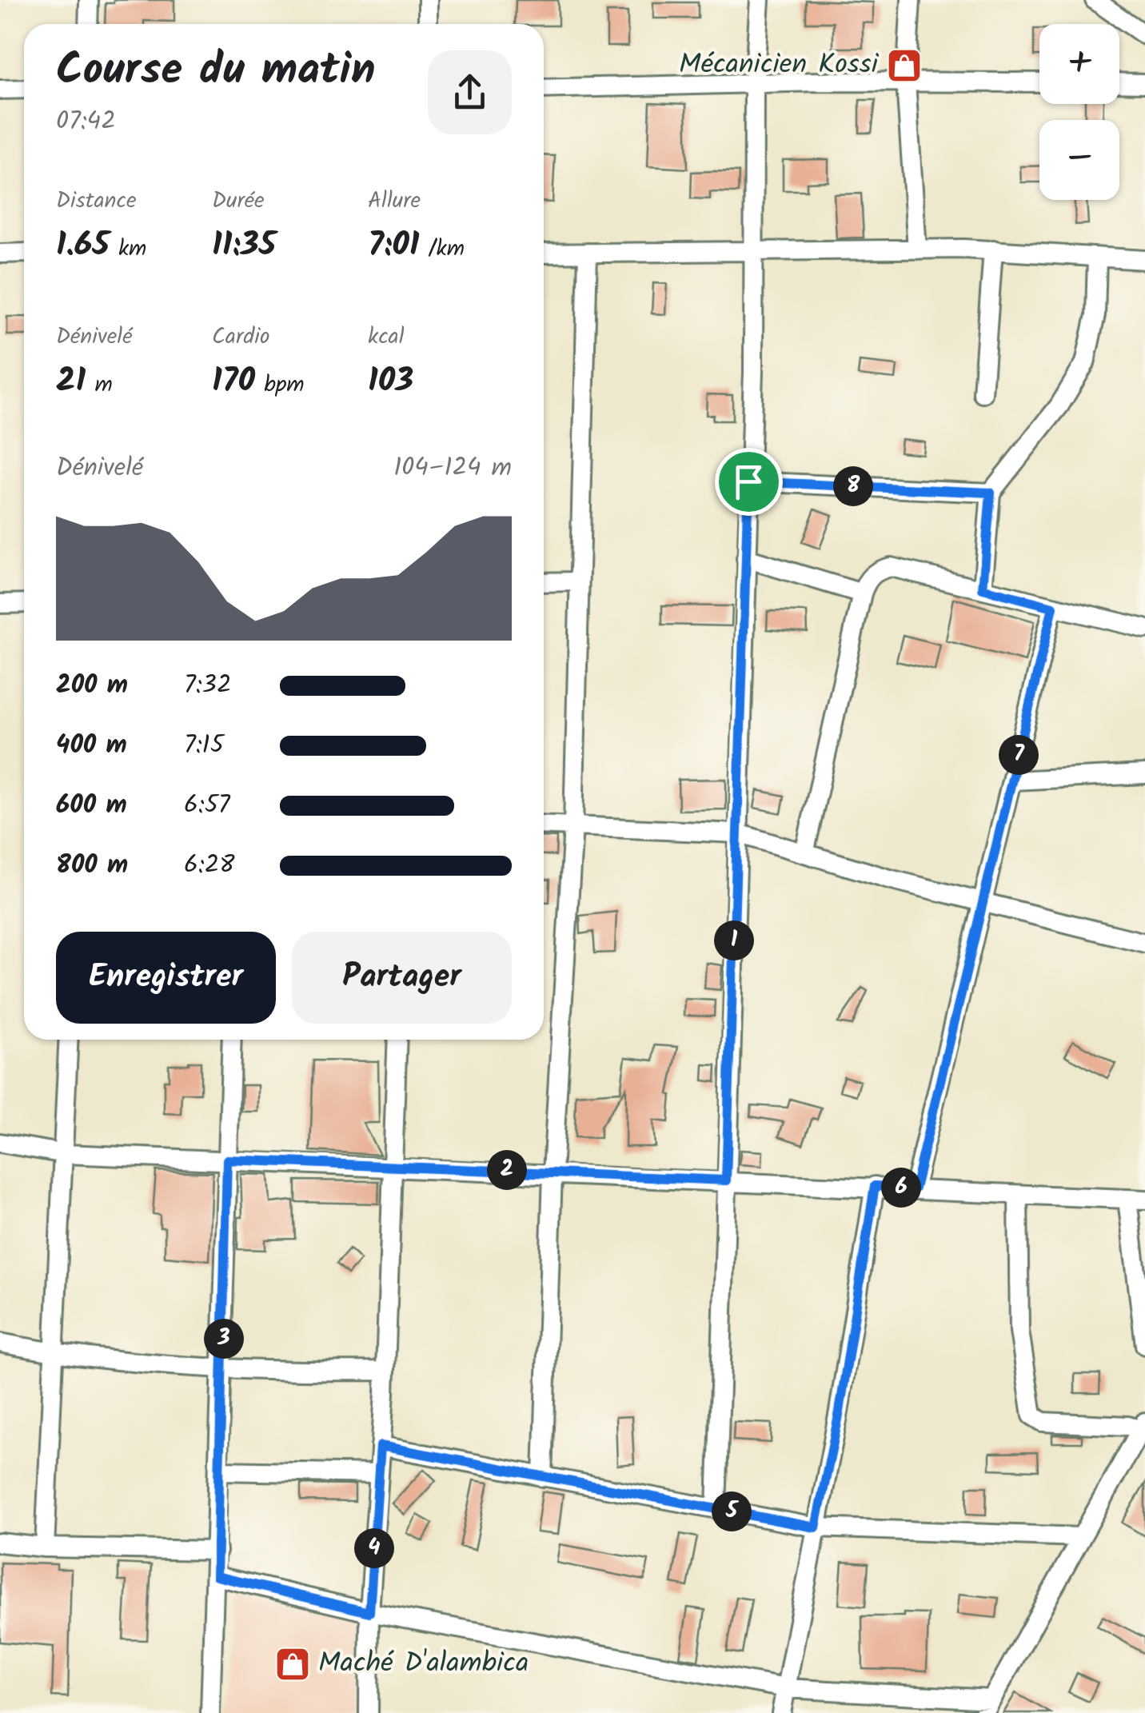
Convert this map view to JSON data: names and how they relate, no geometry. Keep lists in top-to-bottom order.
{
  "places": {
    "shop": ["Mécanicien Kossi", "Maché D'alambica"]
  },
  "page": {
    "map_buttons": ["+", "−"],
    "heading": ["Course du matin", "07:42"],
    "stats": [
      ["Distance", "1.65 km"],
      ["Durée", "11:35"],
      ["Allure", "7:01 /km"],
      ["Dénivelé", "21 m"],
      ["Cardio", "170 bpm"],
      ["kcal", "103"]
    ],
    "chart": ["Dénivelé", "104–124 m"],
    "pins": [
      "8",
      "7",
      "1",
      "2",
      "6",
      "3",
      "5",
      "4"
    ],
    "list": [
      {
        "name": "200 m",
        "note": "7:32"
      },
      {
        "name": "400 m",
        "note": "7:15"
      },
      {
        "name": "600 m",
        "note": "6:57"
      },
      {
        "name": "800 m",
        "note": "6:28"
      }
    ],
    "buttons": ["Enregistrer", "Partager"]
  }
}
